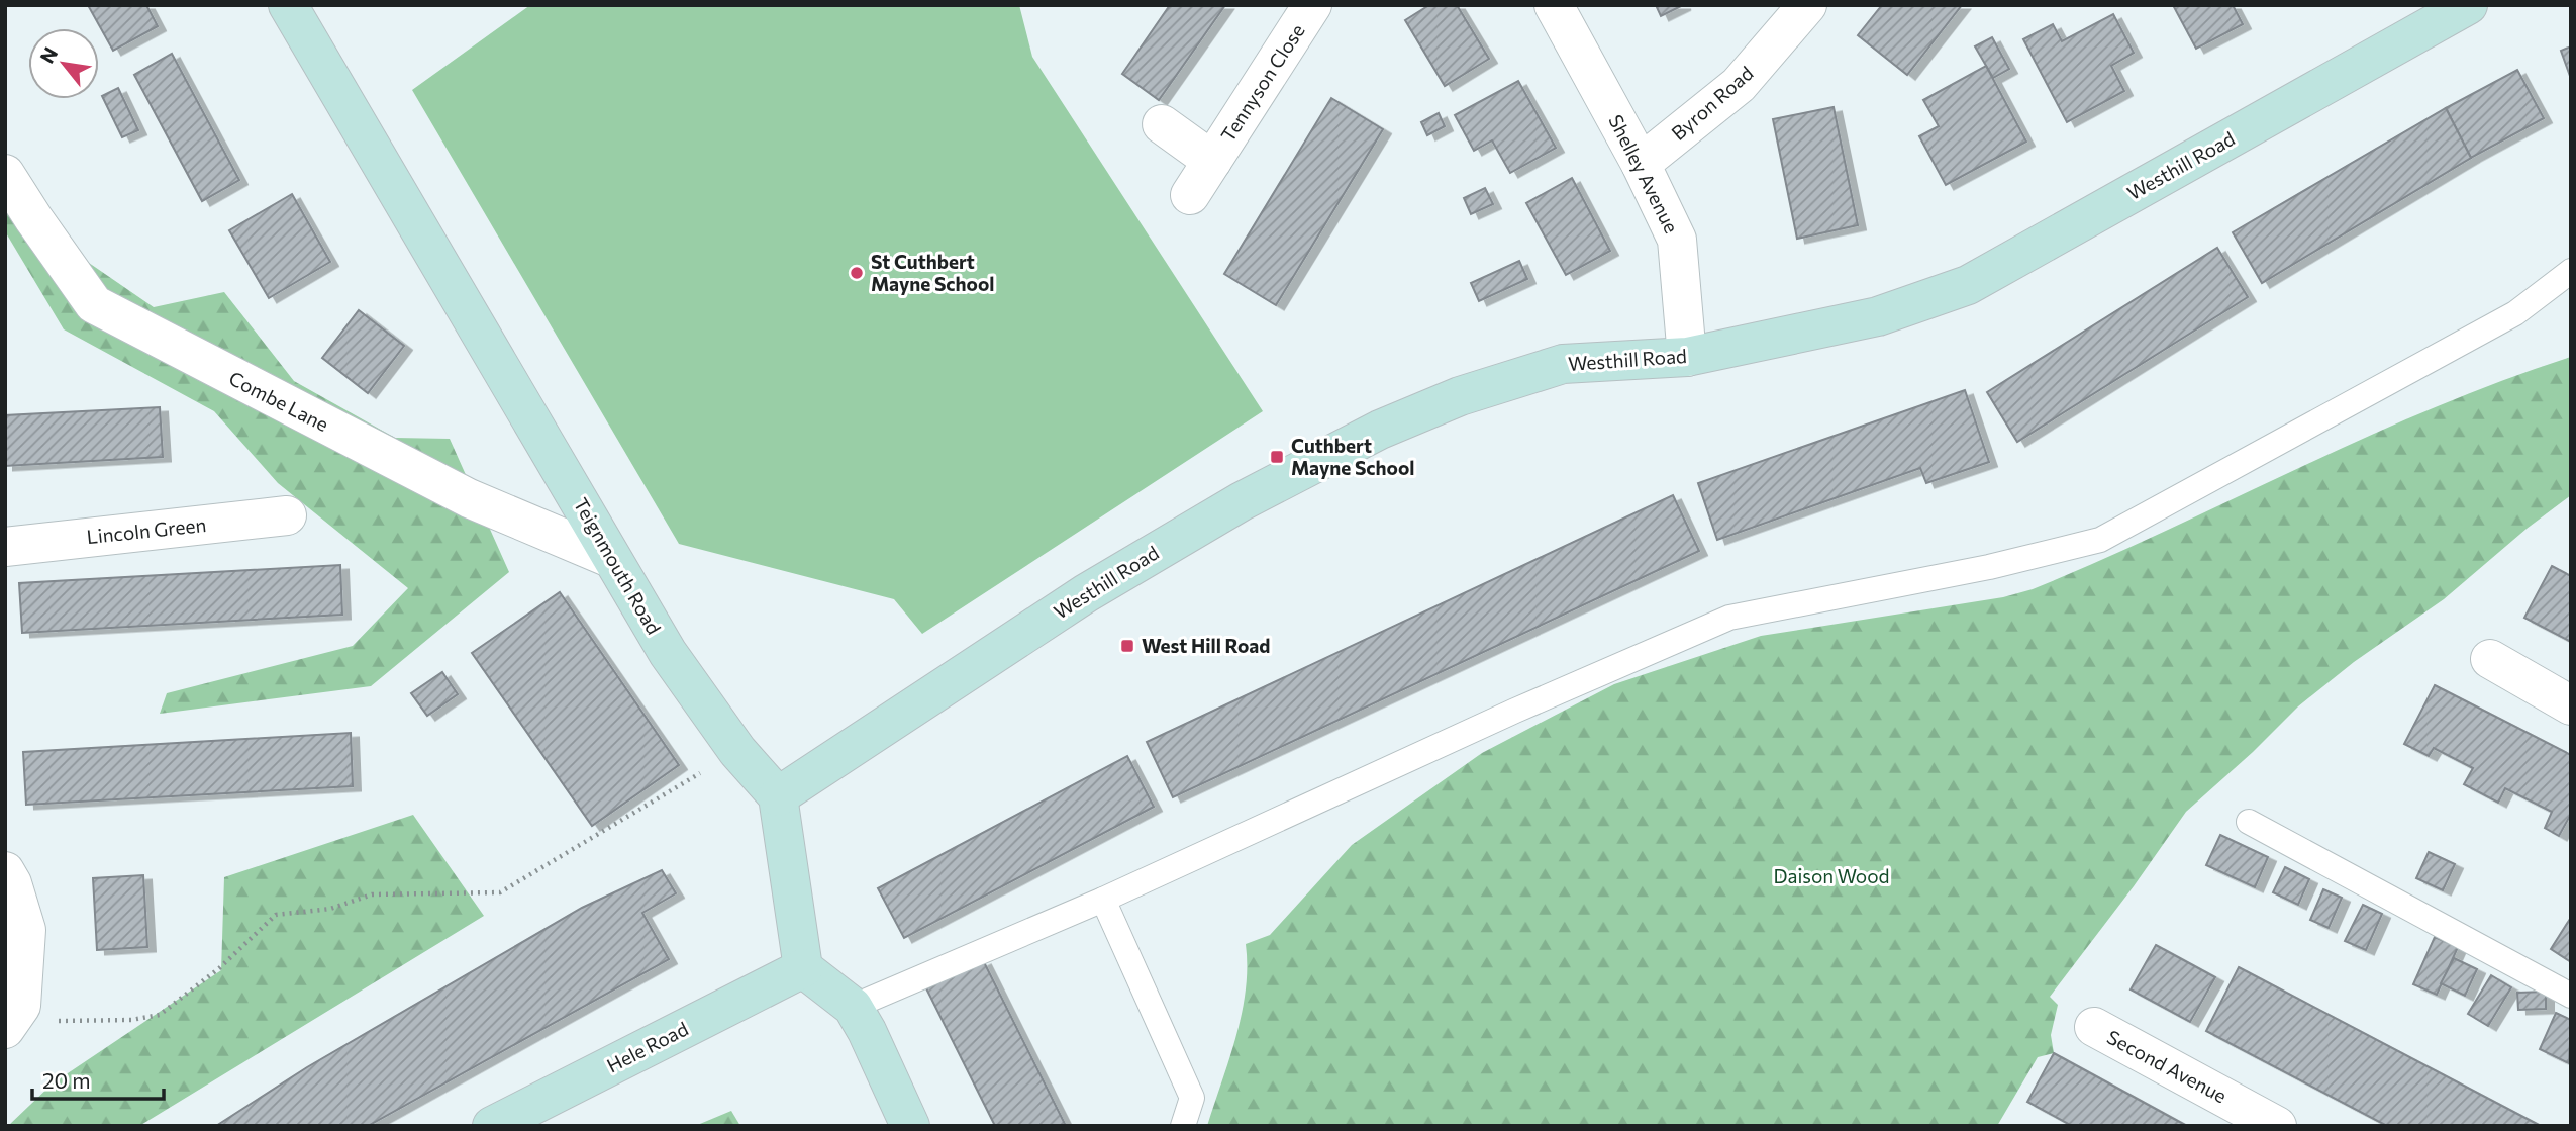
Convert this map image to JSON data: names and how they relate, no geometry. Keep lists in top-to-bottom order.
{
  "streets": {
    "street": [
      "Tennyson Close",
      "Byron Road",
      "Westhill Road",
      "Shelley Avenue",
      "Combe Lane",
      "Lincoln Green",
      "Teignmouth Road",
      "Hele Road",
      "Second Avenue"
    ]
  },
  "crossings": [
    ["Byron Road", "Shelley Avenue"],
    ["Westhill Road", "Shelley Avenue"],
    ["Westhill Road", "Teignmouth Road"],
    ["Combe Lane", "Teignmouth Road"]
  ],
  "parks": ["Daison Wood"],
  "places": {
    "other": ["St Cuthbert Mayne School"],
    "transit": ["Cuthbert Mayne School", "West Hill Road"]
  },
  "scale_bar": "20 m",
  "north": "top left"
}
